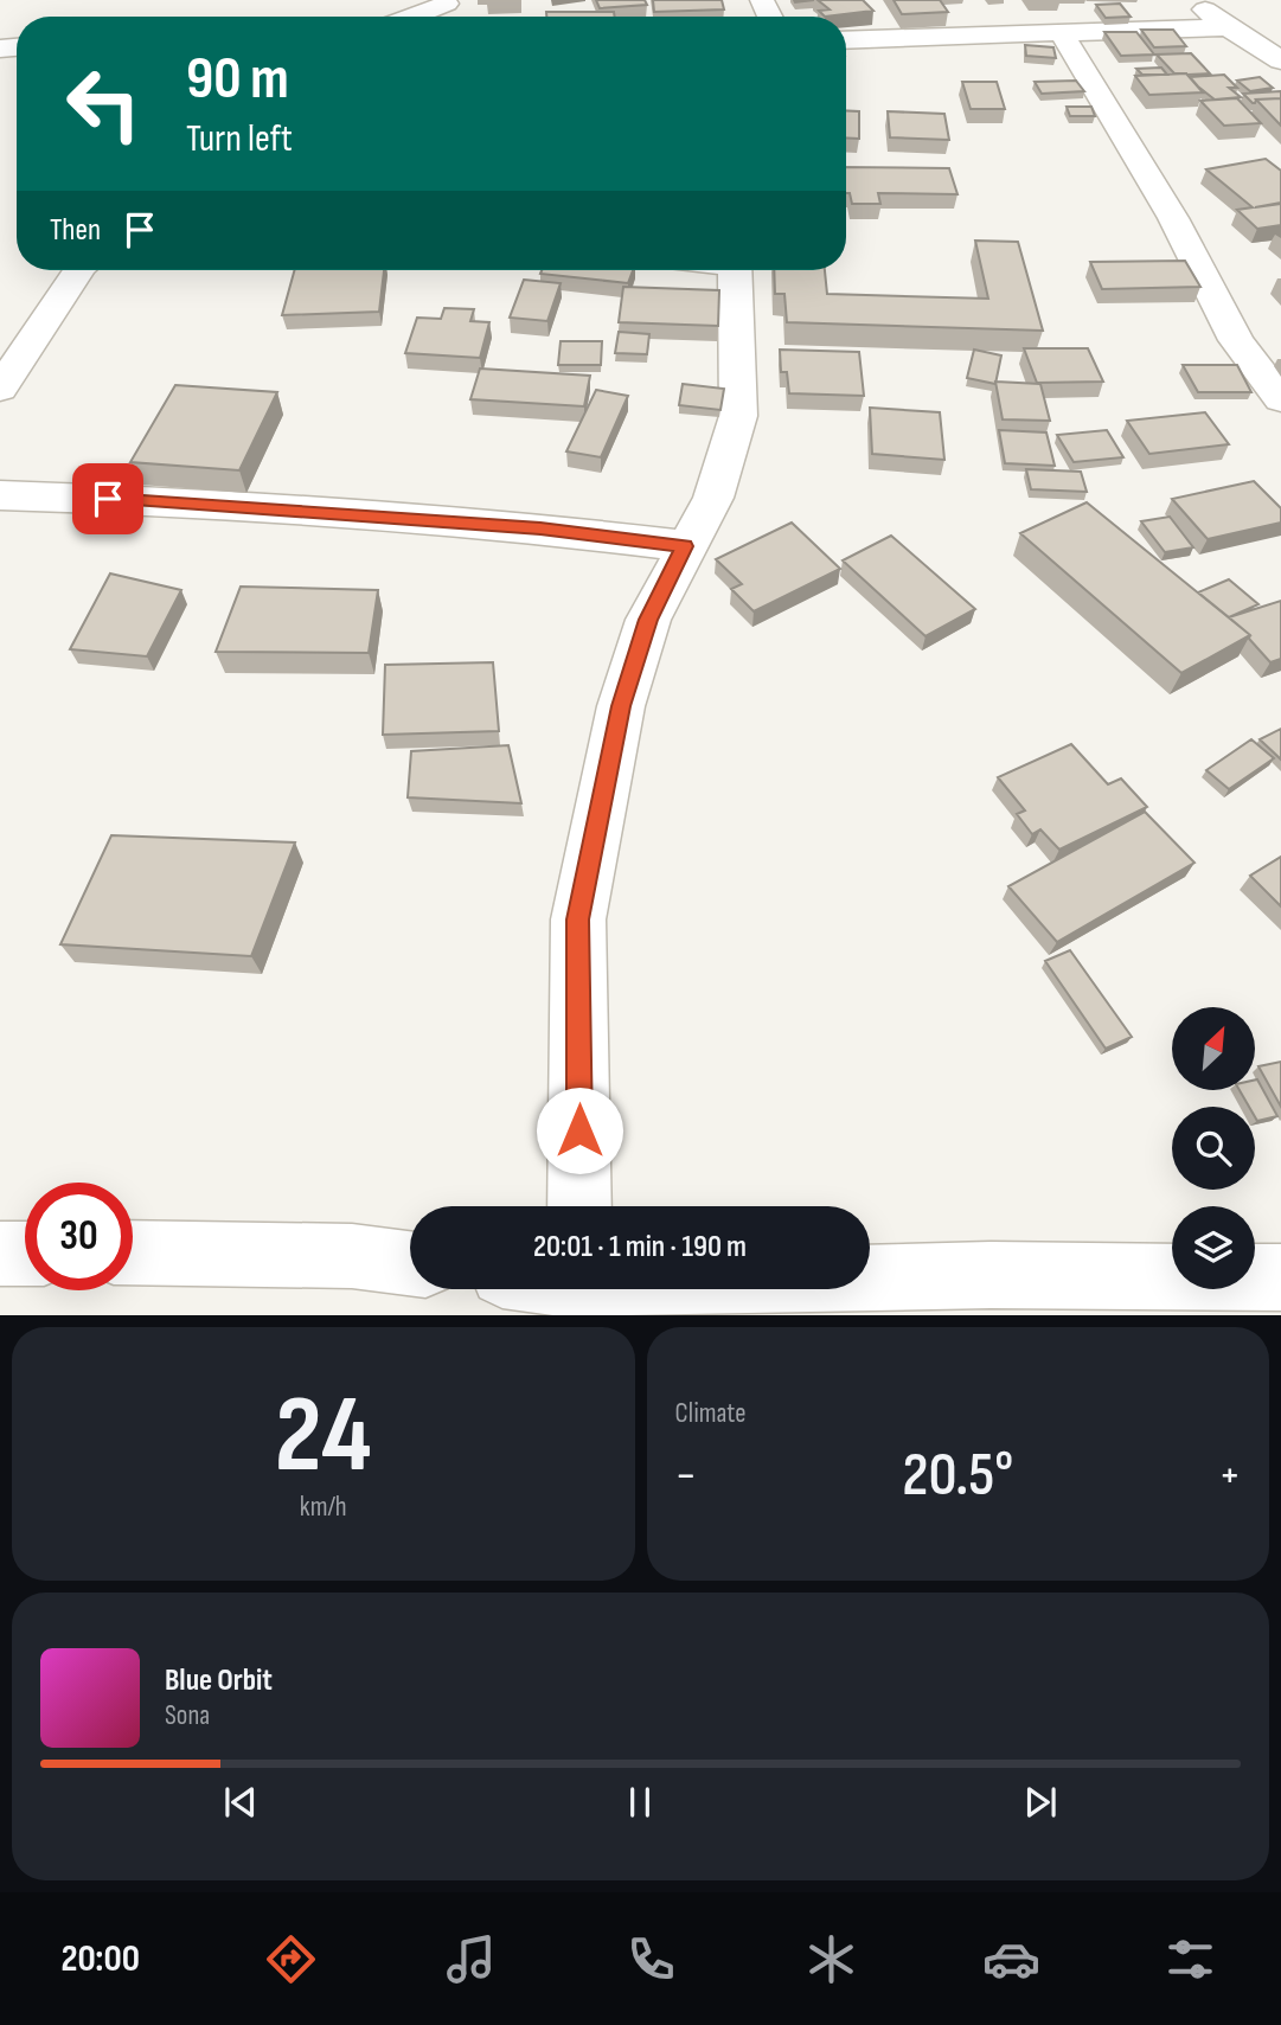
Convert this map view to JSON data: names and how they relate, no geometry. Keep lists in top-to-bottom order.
{
  "north": "top right",
  "page": {
    "turn": ["90 m", "Turn left"],
    "then": "Then",
    "limit": "30",
    "trip": "20:01 · 1 min · 190 m",
    "tile": [
      ["24", "km/h"],
      "Climate"
    ],
    "heat": ["−", "20.5°", "+"],
    "song": ["Blue Orbit", "Sona"],
    "tabs": "20:00"
  }
}
